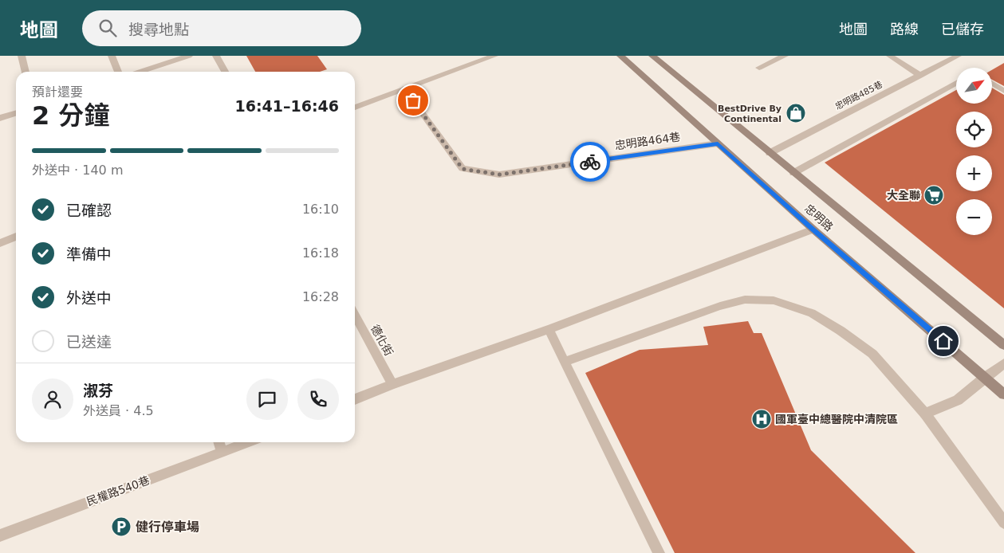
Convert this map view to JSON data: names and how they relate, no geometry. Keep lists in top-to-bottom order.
{
  "streets": {
    "main road": ["忠明路"],
    "street": [
      "忠明路485巷",
      "忠明路464巷",
      "德化街",
      "民權路540巷"
    ]
  },
  "crossings": [
    ["忠明路485巷", "忠明路"],
    ["忠明路464巷", "忠明路"]
  ],
  "places": {
    "shop": ["BestDrive By Continental"],
    "supermarket": ["大全聯"],
    "hospital": ["國軍臺中總醫院中清院區"],
    "parking": ["健行停車場"]
  },
  "north": "top right",
  "page": {
    "header": "地圖",
    "search": "搜尋地點",
    "nav": ["地圖", "路線", "已儲存"],
    "map_buttons": ["+", "−"],
    "heading": ["2 分鐘", "預計還要", "16:41–16:46"],
    "panel": ["淑芬", "外送員 · 4.5"],
    "bar": "外送中 · 140 m",
    "list": [
      ["已確認", "16:10"],
      ["準備中", "16:18"],
      ["外送中", "16:28"],
      "已送達"
    ]
  }
}
